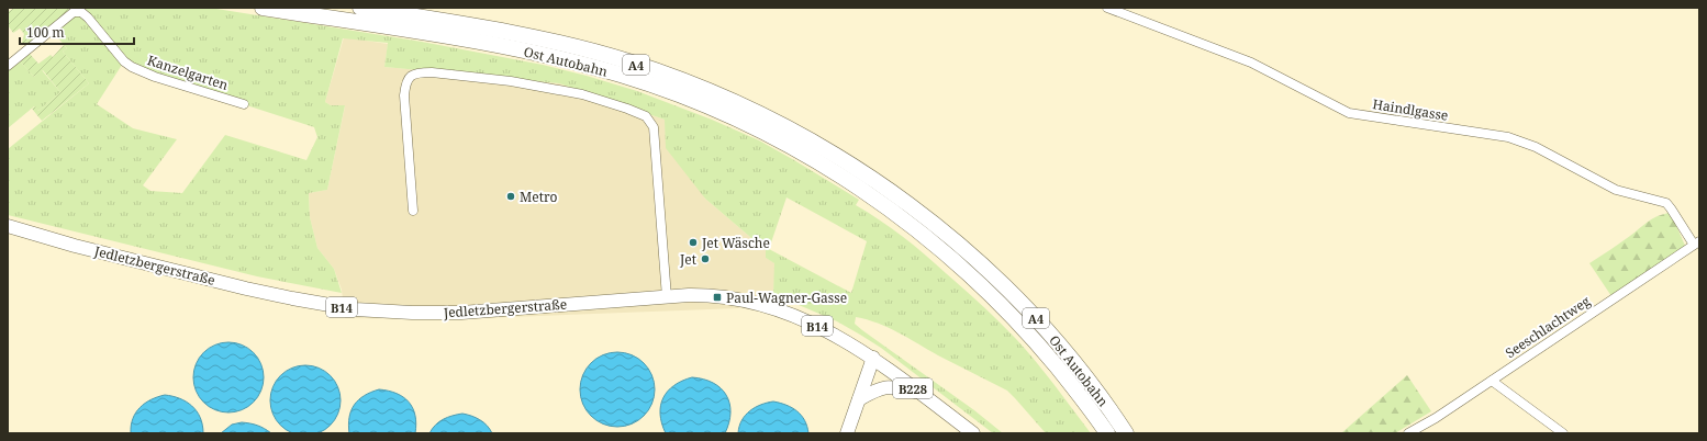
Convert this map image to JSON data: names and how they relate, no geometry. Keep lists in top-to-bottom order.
{
  "streets": {
    "highway": ["Ost Autobahn", "A4"],
    "main road": ["Jedletzbergerstraße", "B14", "B228"],
    "street": ["Kanzelgarten", "Haindlgasse", "Seeschlachtweg"]
  },
  "crossings": [
    ["Haindlgasse", "Seeschlachtweg"],
    ["Jedletzbergerstraße", "B228"]
  ],
  "places": {
    "other": ["Metro", "Jet Wäsche", "Jet"],
    "transit": ["Paul-Wagner-Gasse"]
  },
  "scale_bar": "100 m"
}
